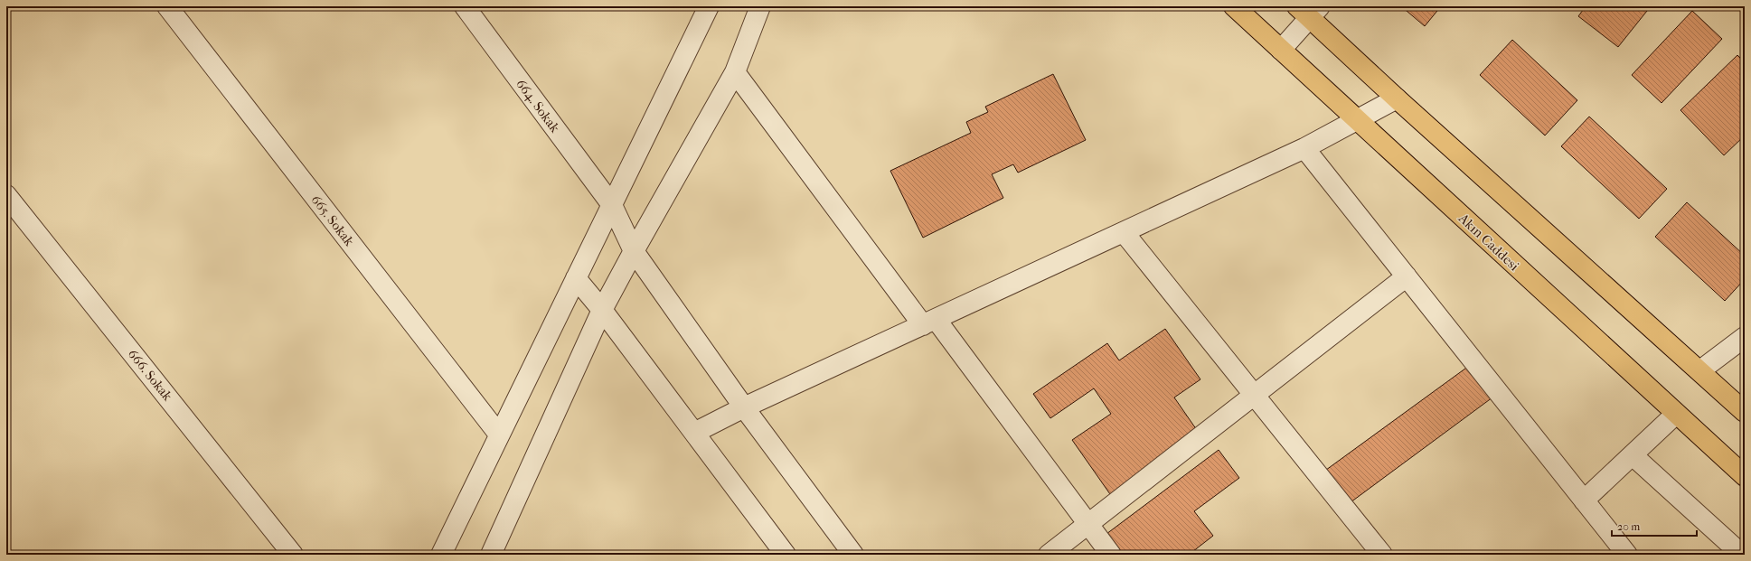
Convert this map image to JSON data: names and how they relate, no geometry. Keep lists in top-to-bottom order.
{
  "streets": {
    "main road": ["Akın Caddesi"],
    "street": ["664. Sokak", "665. Sokak", "666. Sokak"]
  },
  "scale_bar": "20 m"
}
